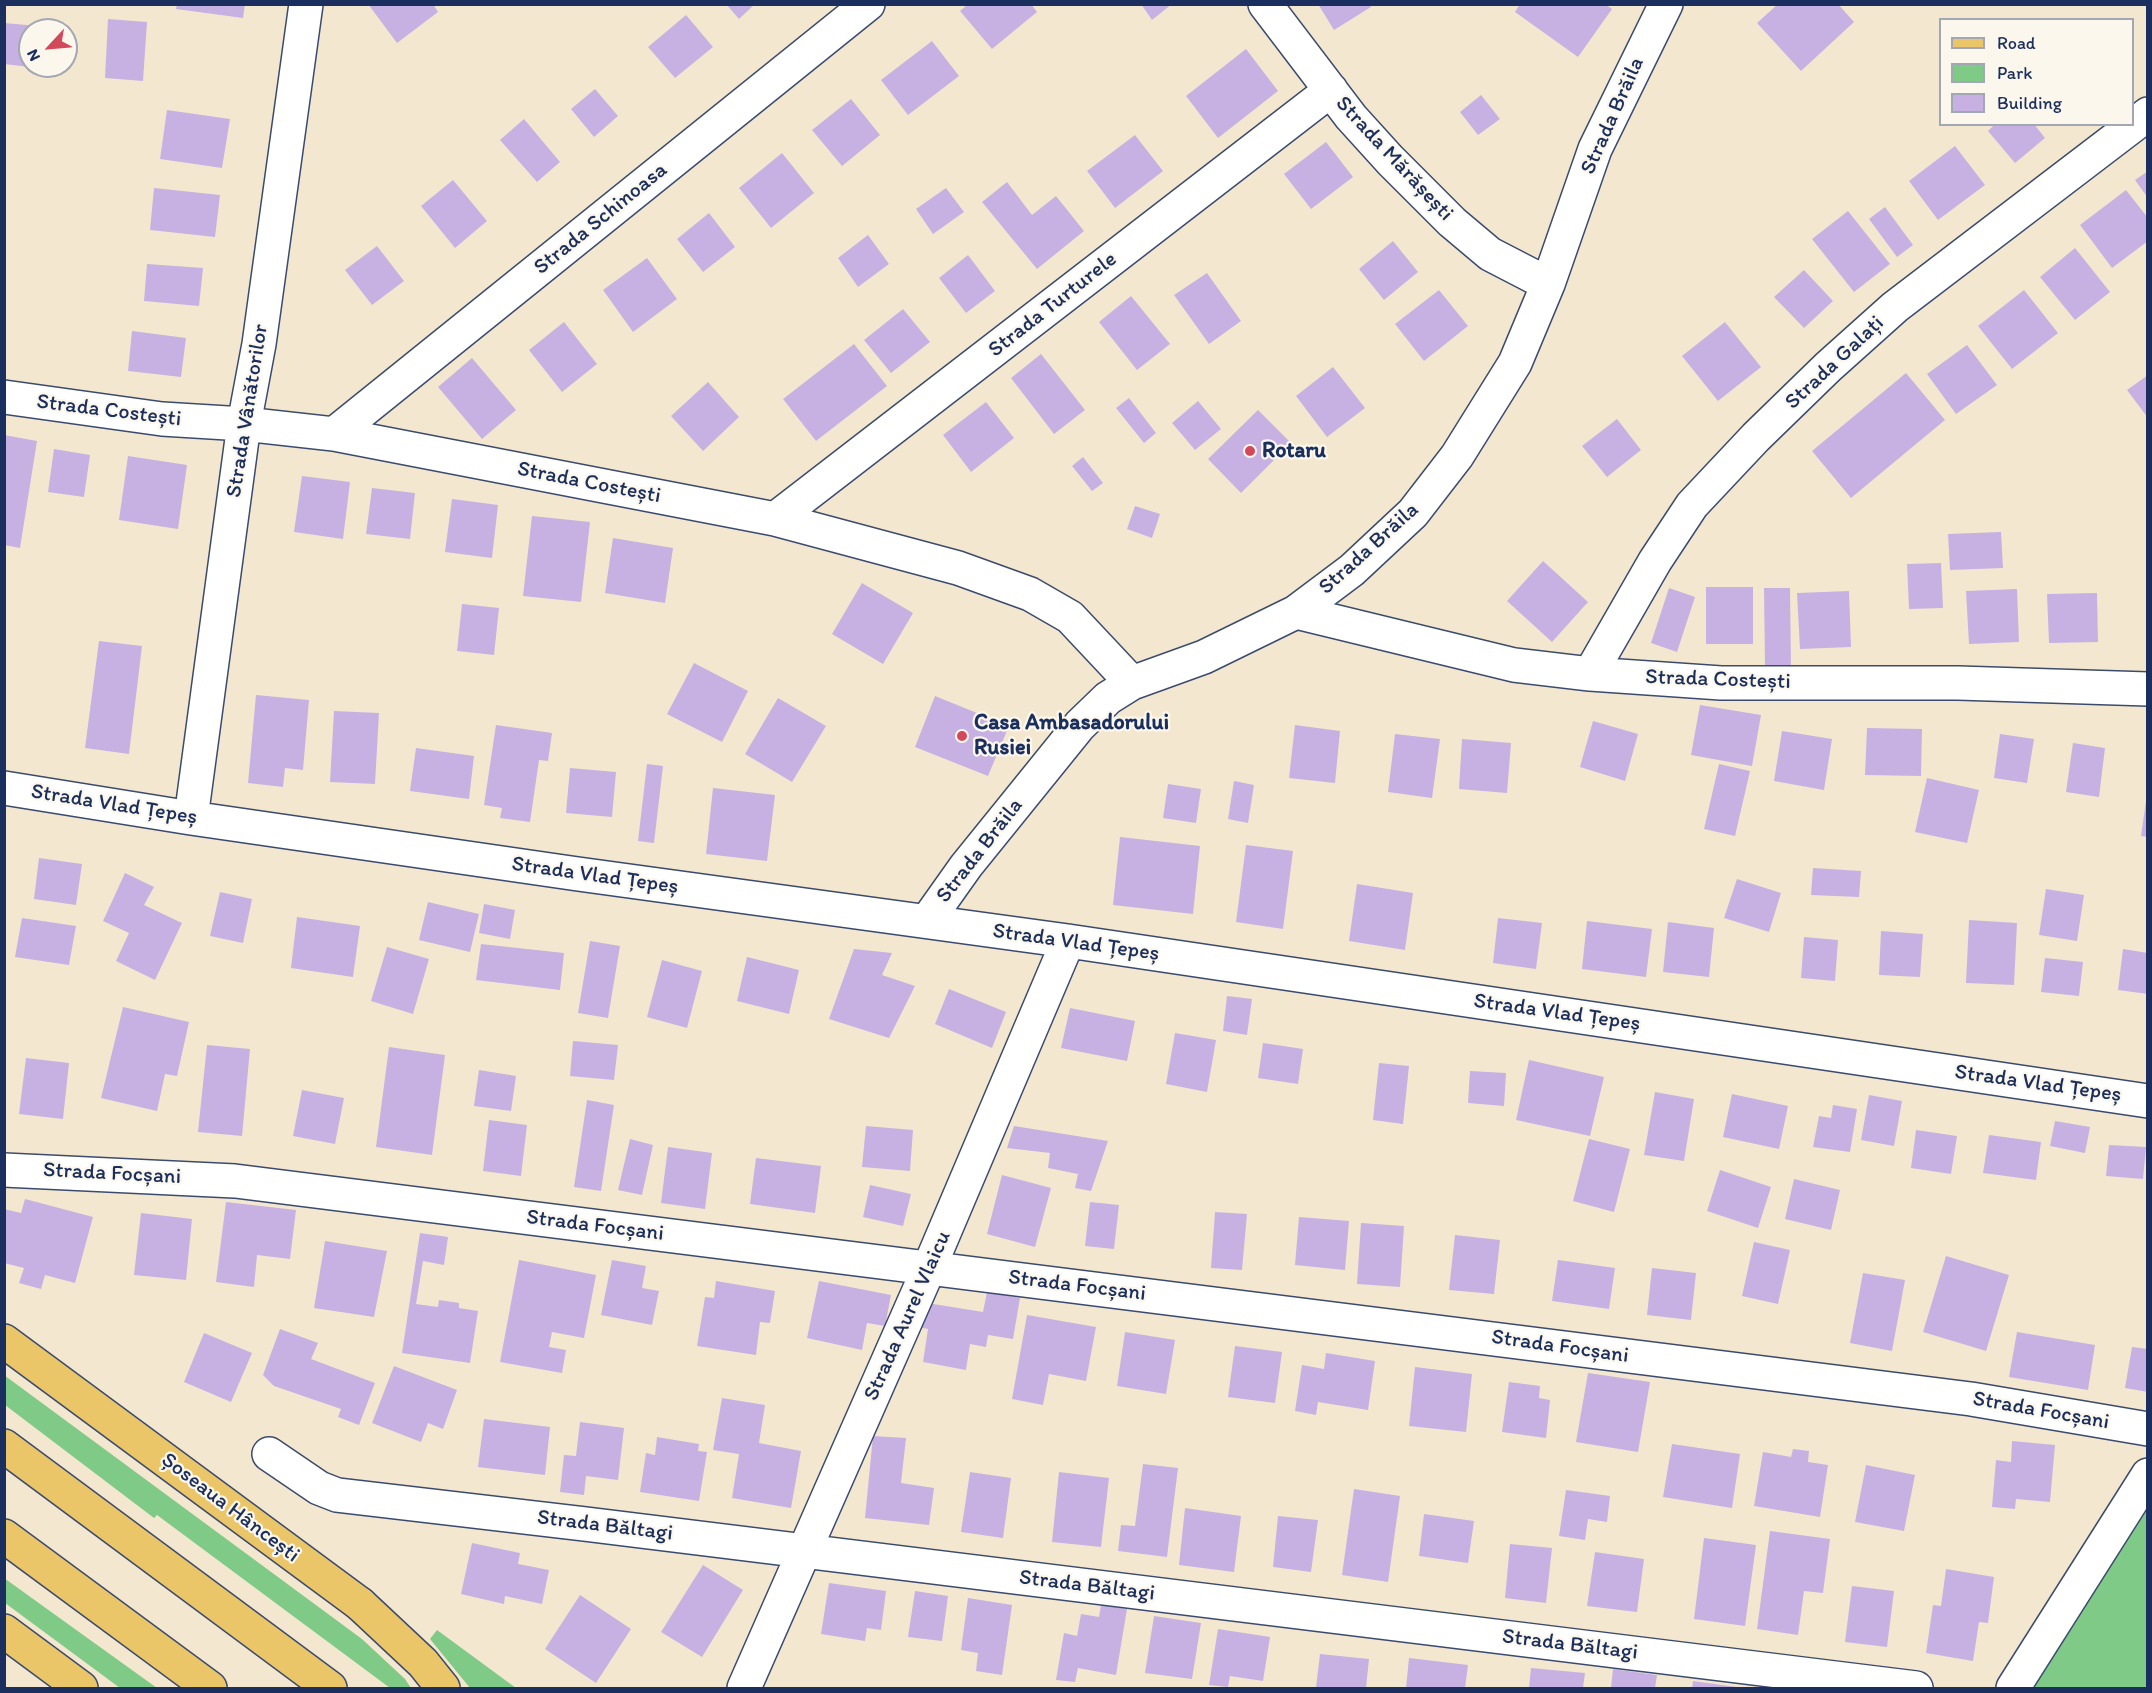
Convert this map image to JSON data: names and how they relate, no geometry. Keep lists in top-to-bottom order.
{
  "streets": {
    "main road": ["Șoseaua Hâncești"],
    "street": [
      "Strada Brăila",
      "Strada Mărășești",
      "Strada Schinoasa",
      "Strada Turturele",
      "Strada Galați",
      "Strada Costești",
      "Strada Vânătorilor",
      "Strada Vlad Țepeș",
      "Strada Focșani",
      "Strada Aurel Vlaicu",
      "Strada Băltagi"
    ]
  },
  "crossings": [
    ["Strada Brăila", "Strada Mărășești"],
    ["Strada Brăila", "Strada Costești"],
    ["Strada Brăila", "Strada Vlad Țepeș"],
    ["Strada Mărășești", "Strada Turturele"],
    ["Strada Schinoasa", "Strada Costești"],
    ["Strada Turturele", "Strada Costești"],
    ["Strada Galați", "Strada Costești"],
    ["Strada Costești", "Strada Vânătorilor"],
    ["Strada Vânătorilor", "Strada Vlad Țepeș"],
    ["Strada Vlad Țepeș", "Strada Aurel Vlaicu"],
    ["Strada Focșani", "Strada Aurel Vlaicu"],
    ["Strada Aurel Vlaicu", "Strada Băltagi"]
  ],
  "places": ["Rotaru", "Casa Ambasadorului Rusiei"],
  "legend": ["Road", "Park", "Building"],
  "north": "bottom left"
}
